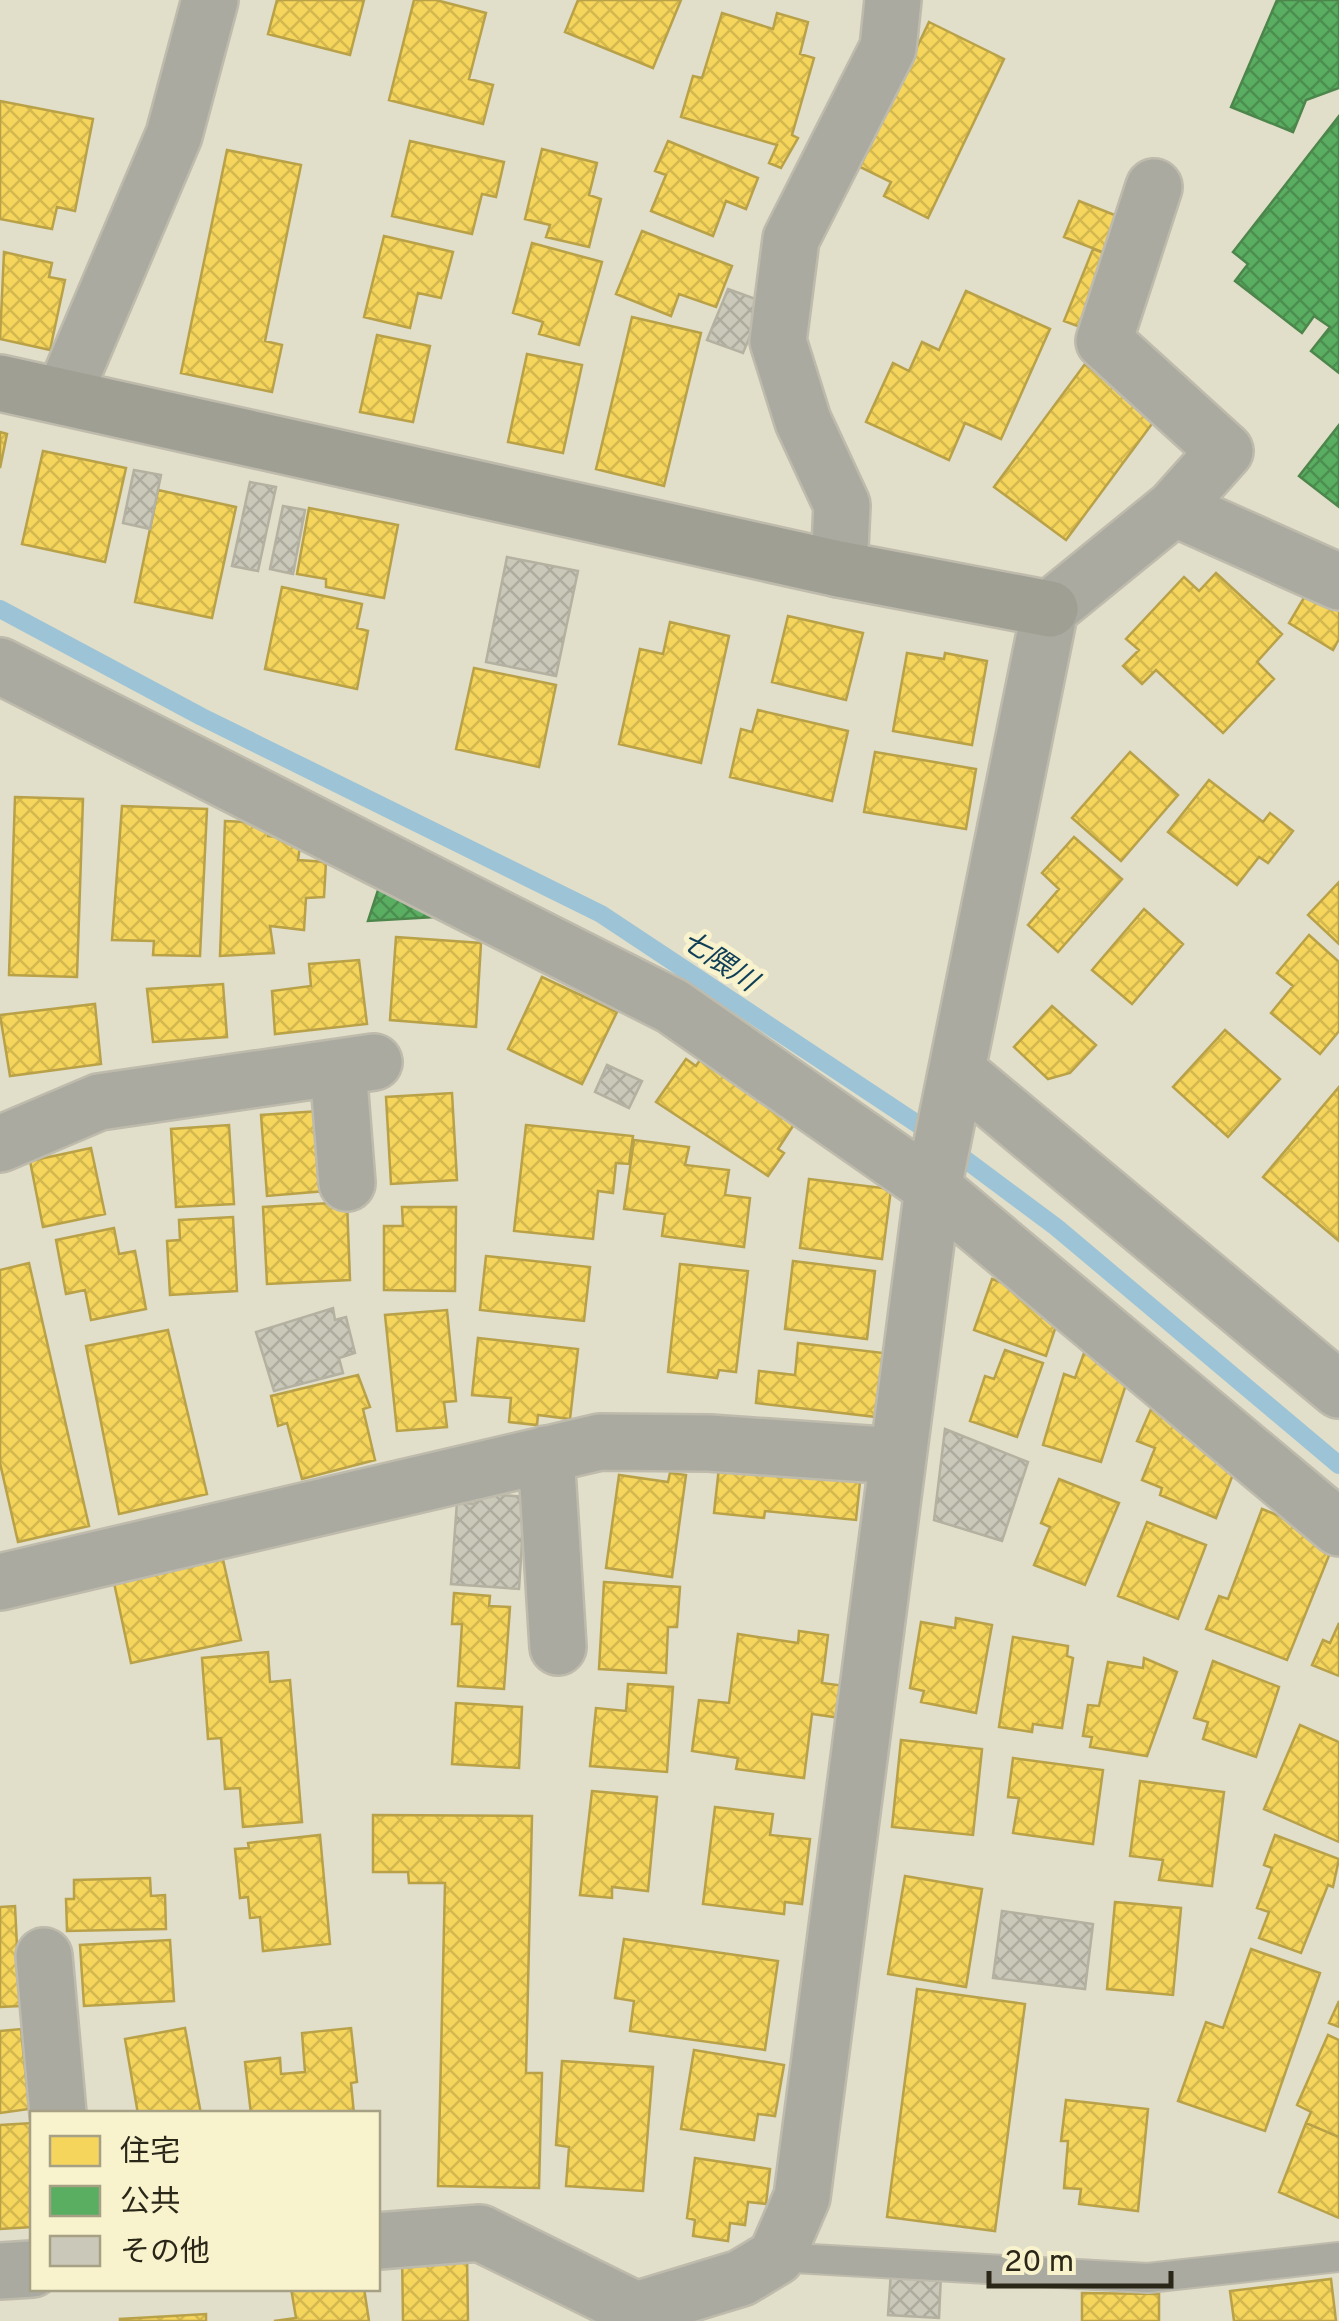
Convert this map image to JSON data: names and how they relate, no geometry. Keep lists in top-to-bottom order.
{
  "water": ["七隈川"],
  "legend": ["住宅", "公共", "その他"],
  "scale_bar": "20 m"
}
